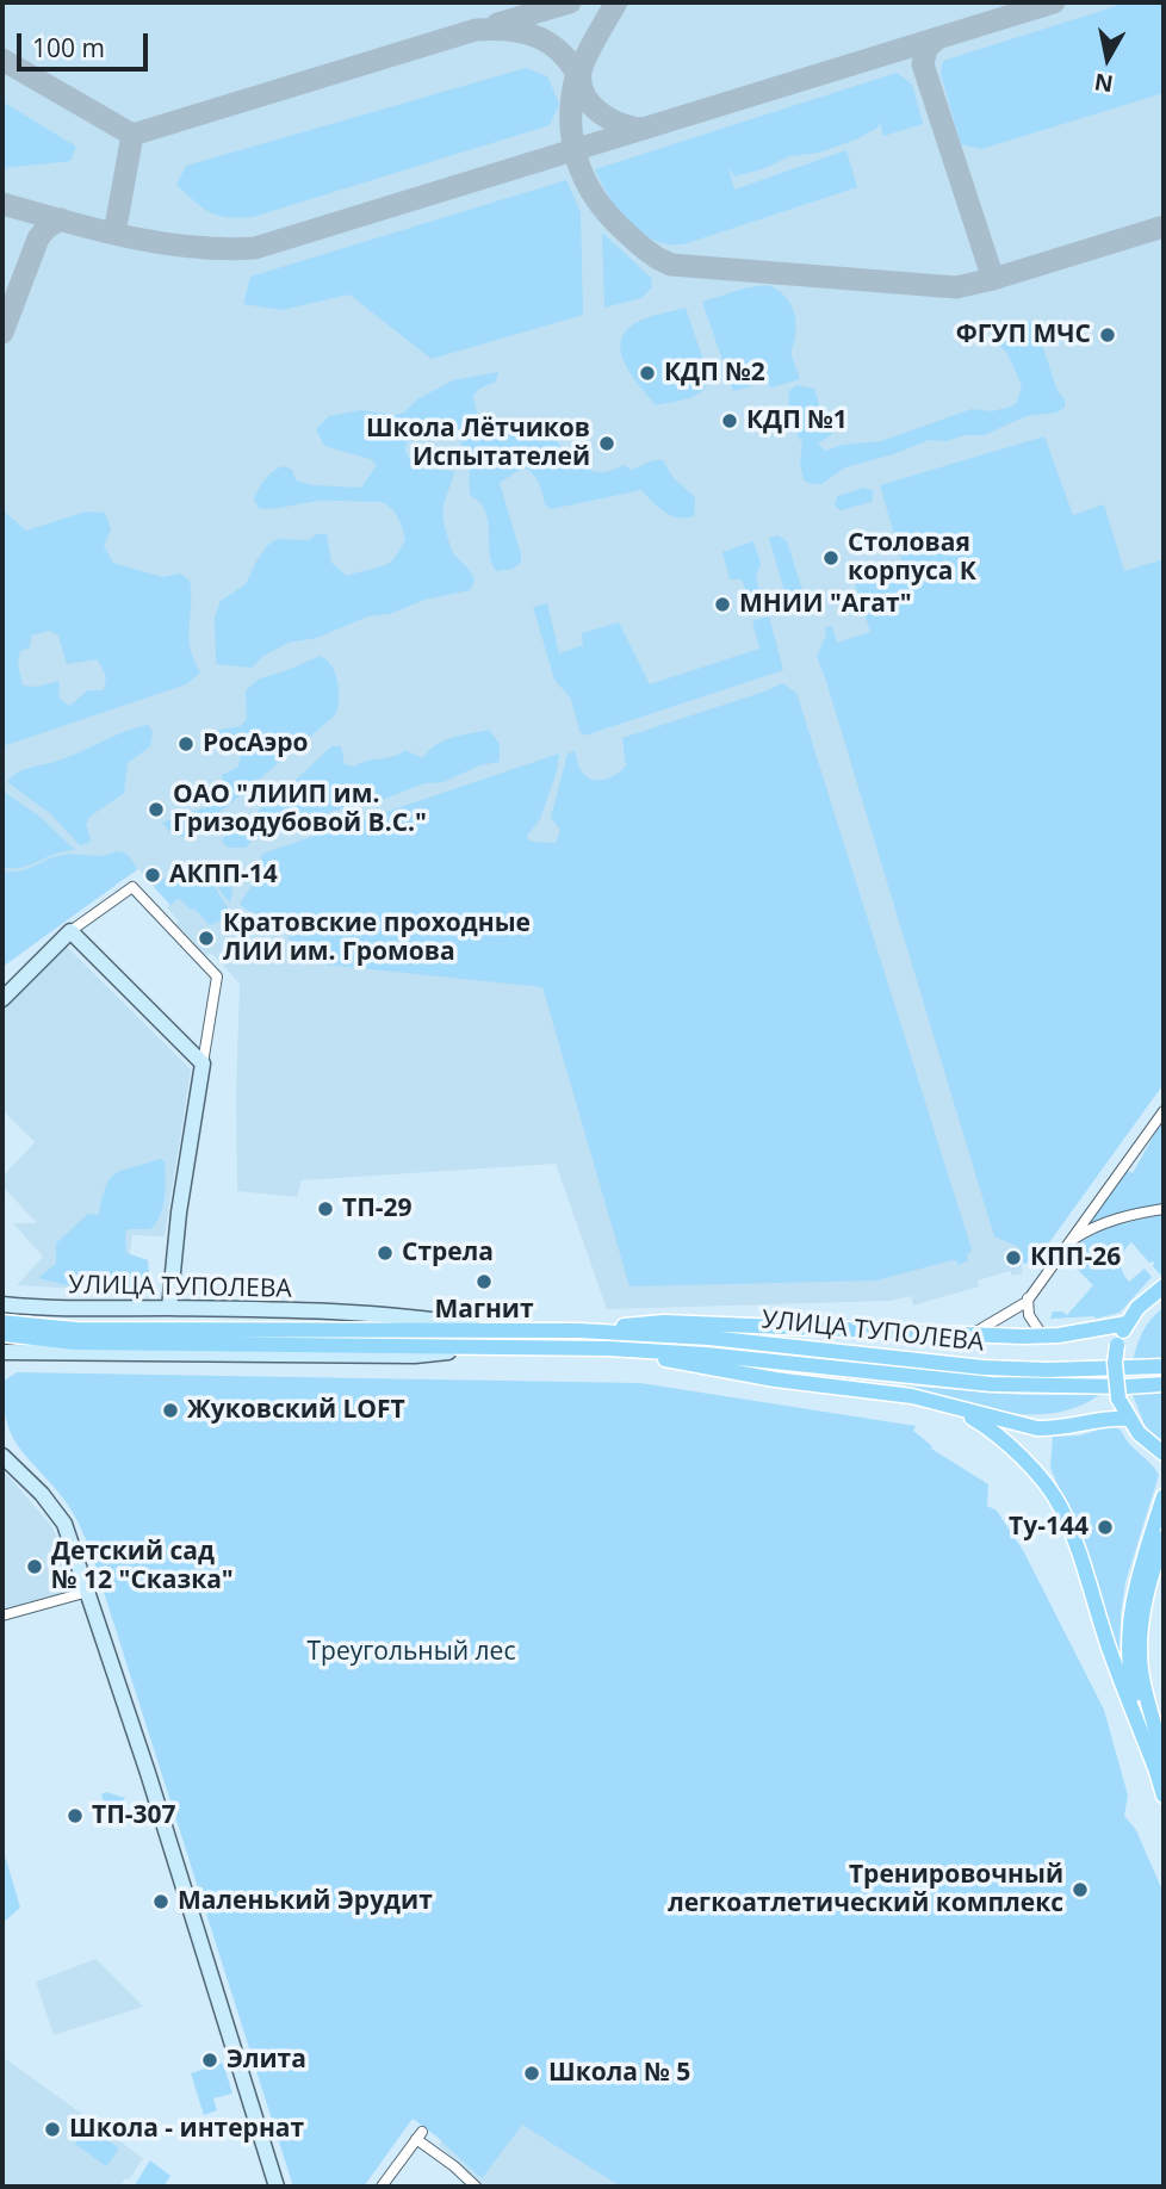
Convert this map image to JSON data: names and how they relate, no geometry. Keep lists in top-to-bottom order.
{
  "streets": {
    "main road": ["УЛИЦА ТУПОЛЕВА"]
  },
  "parks": ["Треугольный лес"],
  "places": [
    "ФГУП МЧС",
    "КДП №2",
    "КДП №1",
    "Школа Лётчиков Испытателей",
    "Столовая корпуса К",
    "МНИИ \"Агат\"",
    "РосАэро",
    "ОАО \"ЛИИП им. Гризодубовой В.С.\"",
    "АКПП-14",
    "Кратовские проходные ЛИИ им. Громова",
    "ТП-29",
    "Стрела",
    "КПП-26",
    "Магнит",
    "Жуковский LOFT",
    "Ty-144",
    "Детский сад № 12 \"Сказка\"",
    "ТП-307",
    "Тренировочный легкоатлетический комплекс",
    "Маленький Эрудит",
    "Элита",
    "Школа № 5",
    "Школа - интернат"
  ],
  "scale_bar": "100 m",
  "north": "bottom"
}
